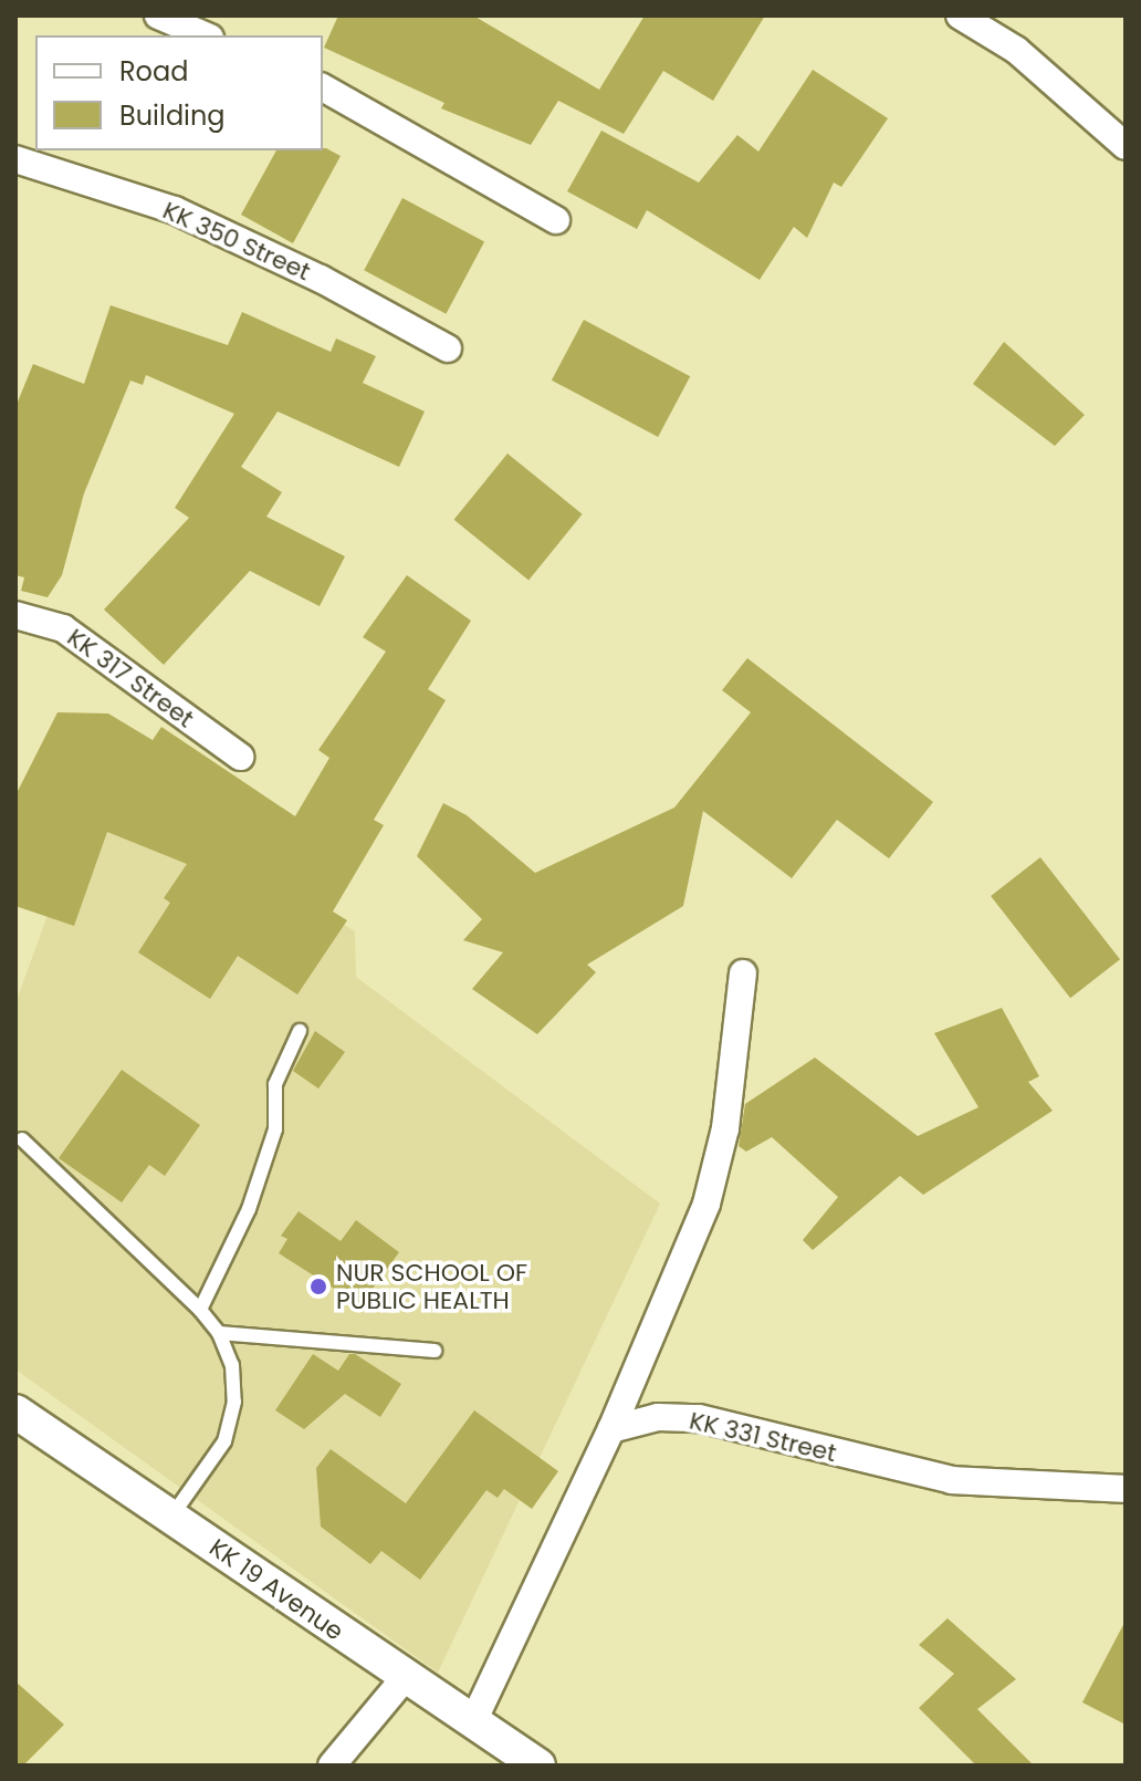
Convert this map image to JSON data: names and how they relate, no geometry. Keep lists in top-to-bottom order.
{
  "streets": {
    "street": [
      "KK 350 Street",
      "KK 317 Street",
      "KK 331 Street",
      "KK 19 Avenue"
    ]
  },
  "places": ["NUR SCHOOL OF PUBLIC HEALTH"],
  "legend": ["Road", "Building"]
}
